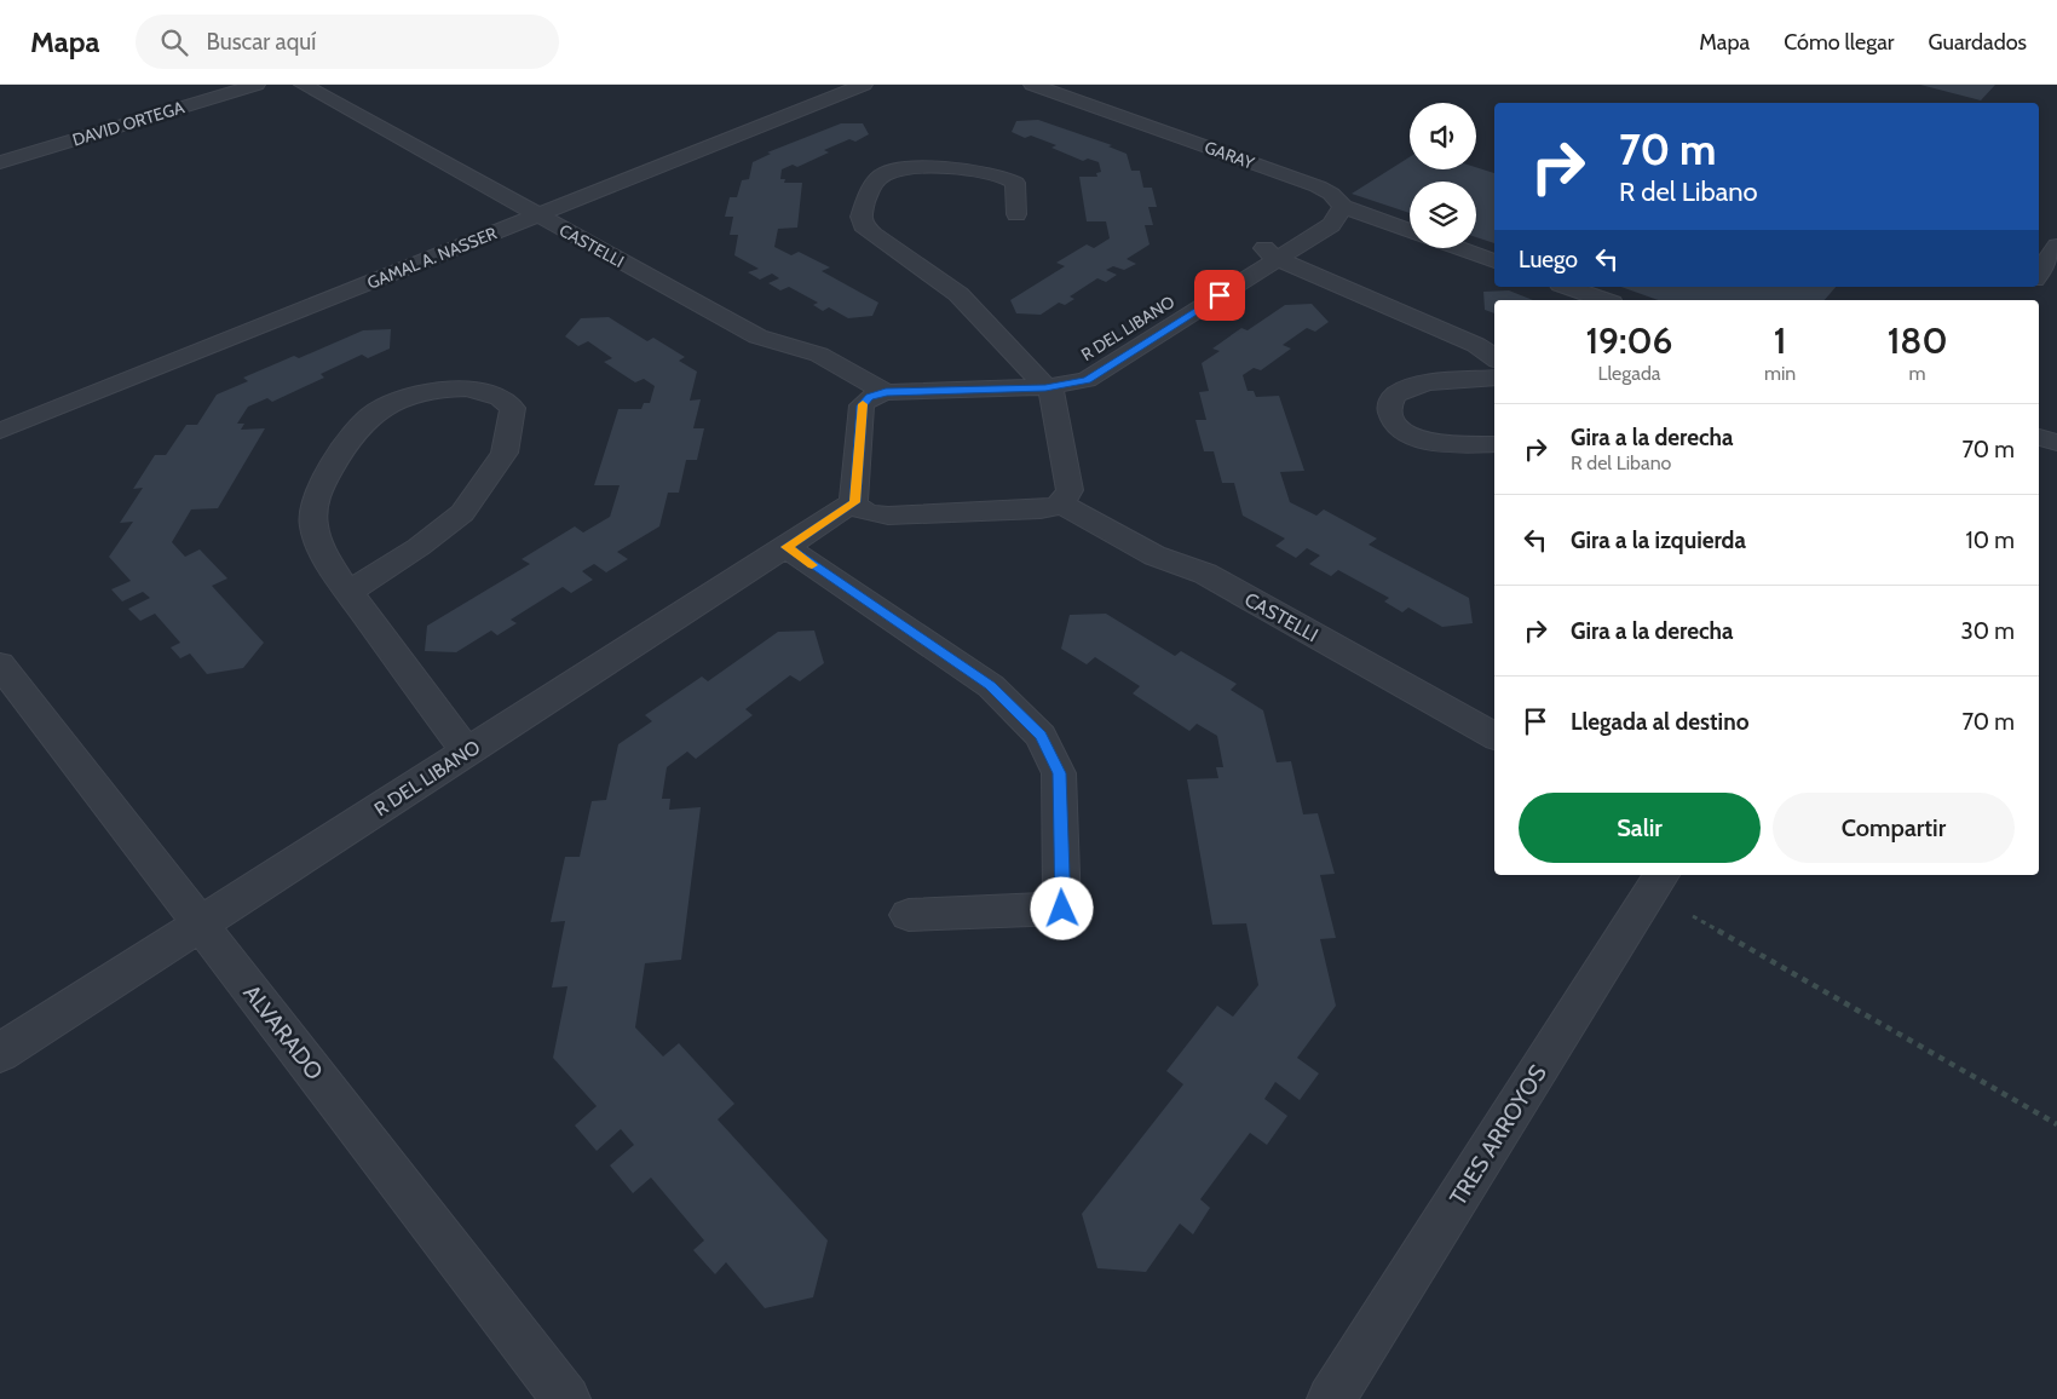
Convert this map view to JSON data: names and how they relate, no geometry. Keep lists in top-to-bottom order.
{
  "streets": {
    "street": [
      "DAVID ORTEGA",
      "GARAY",
      "CASTELLI",
      "GAMAL A. NASSER",
      "R DEL LIBANO",
      "ALVARADO",
      "TRES ARROYOS"
    ]
  },
  "crossings": [
    ["CASTELLI", "GAMAL A. NASSER"],
    ["R DEL LIBANO", "ALVARADO"]
  ],
  "page": {
    "header": "Mapa",
    "search": "Buscar aquí",
    "nav": ["Mapa", "Cómo llegar", "Guardados"],
    "turn": ["70 m", "R del Libano"],
    "then": "Luego",
    "eta": [
      "19:06",
      "Llegada",
      "1",
      "min",
      "180",
      "m"
    ],
    "list": [
      {
        "name": "Gira a la derecha",
        "note": "R del Libano",
        "value": "70 m"
      },
      {
        "name": "Gira a la izquierda",
        "value": "10 m"
      },
      {
        "name": "Gira a la derecha",
        "value": "30 m"
      },
      {
        "name": "Llegada al destino",
        "value": "70 m"
      }
    ],
    "buttons": ["Salir", "Compartir"]
  }
}
